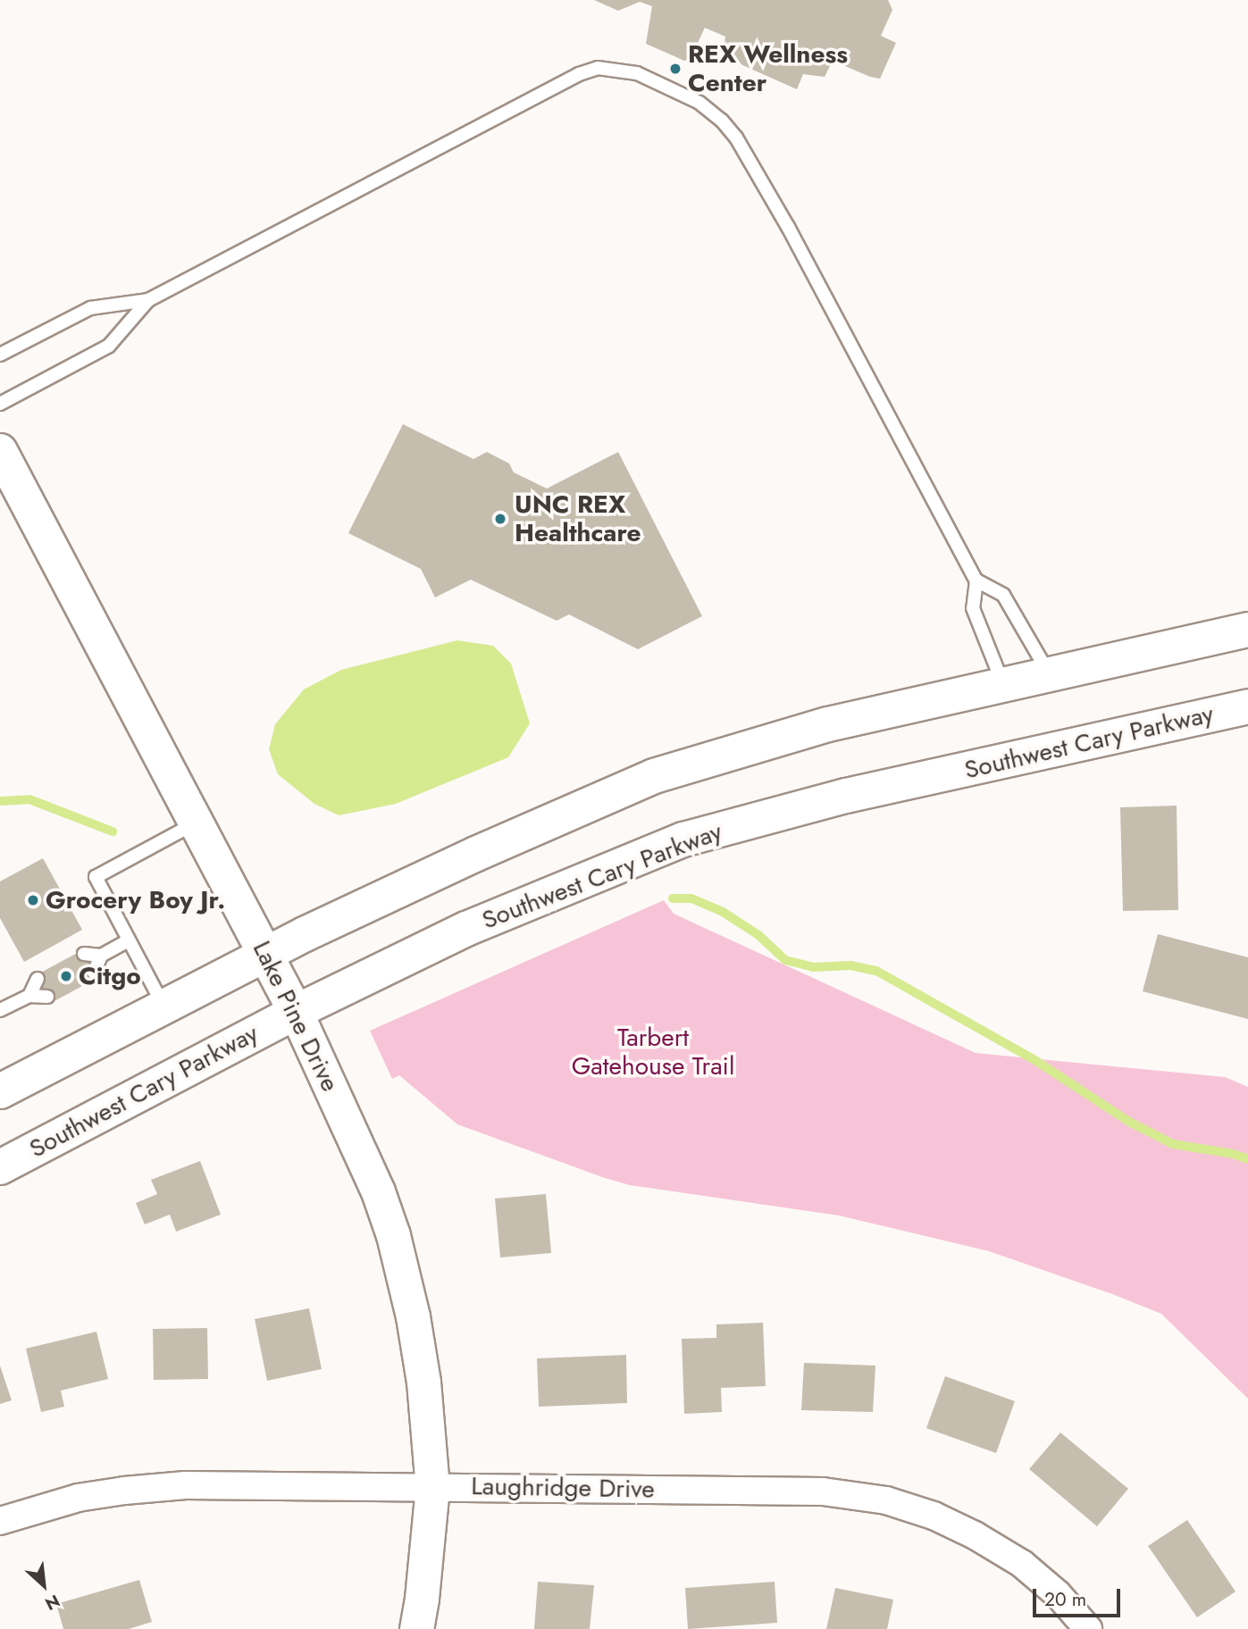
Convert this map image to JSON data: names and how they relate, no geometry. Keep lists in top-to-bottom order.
{
  "streets": {
    "main road": ["Southwest Cary Parkway", "Lake Pine Drive"],
    "street": ["Laughridge Drive"]
  },
  "crossings": [
    ["Southwest Cary Parkway", "Lake Pine Drive"],
    ["Lake Pine Drive", "Laughridge Drive"]
  ],
  "parks": ["Tarbert Gatehouse Trail"],
  "places": [
    "REX Wellness Center",
    "UNC REX Healthcare",
    "Grocery Boy Jr.",
    "Citgo"
  ],
  "scale_bar": "20 m",
  "north": "bottom right"
}
